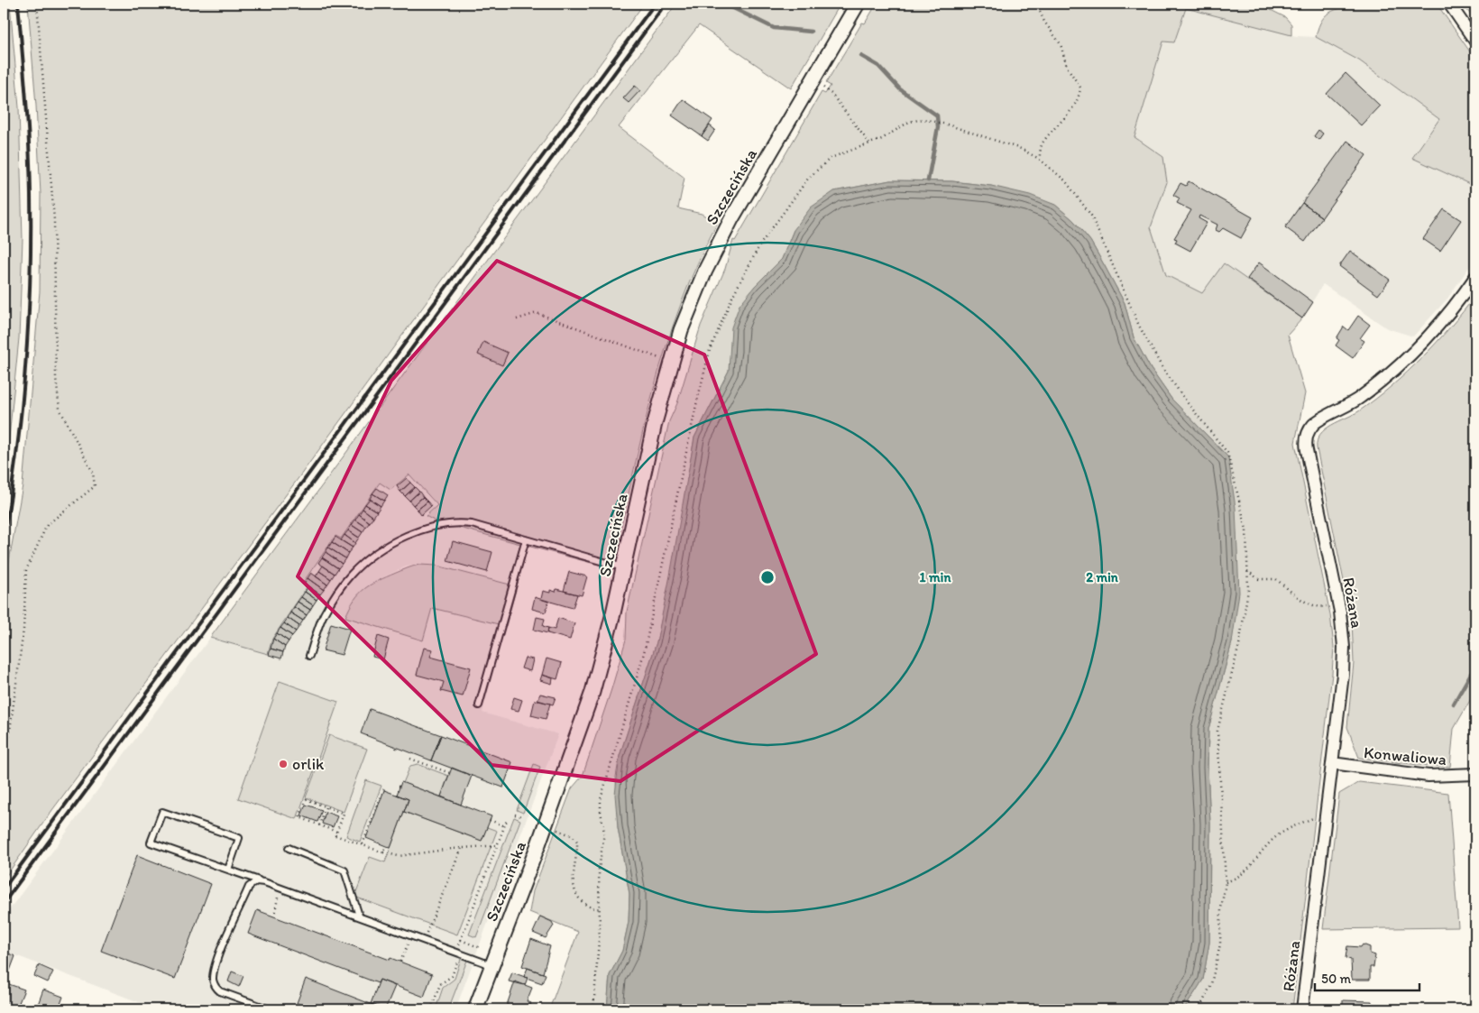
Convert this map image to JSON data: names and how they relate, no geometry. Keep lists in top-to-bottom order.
{
  "streets": {
    "street": ["Szczecińska", "Różana", "Konwaliowa"]
  },
  "crossings": [
    ["Różana", "Konwaliowa"]
  ],
  "places": ["orlik"],
  "scale_bar": "50 m",
  "rings": ["1 min", "2 min"]
}
